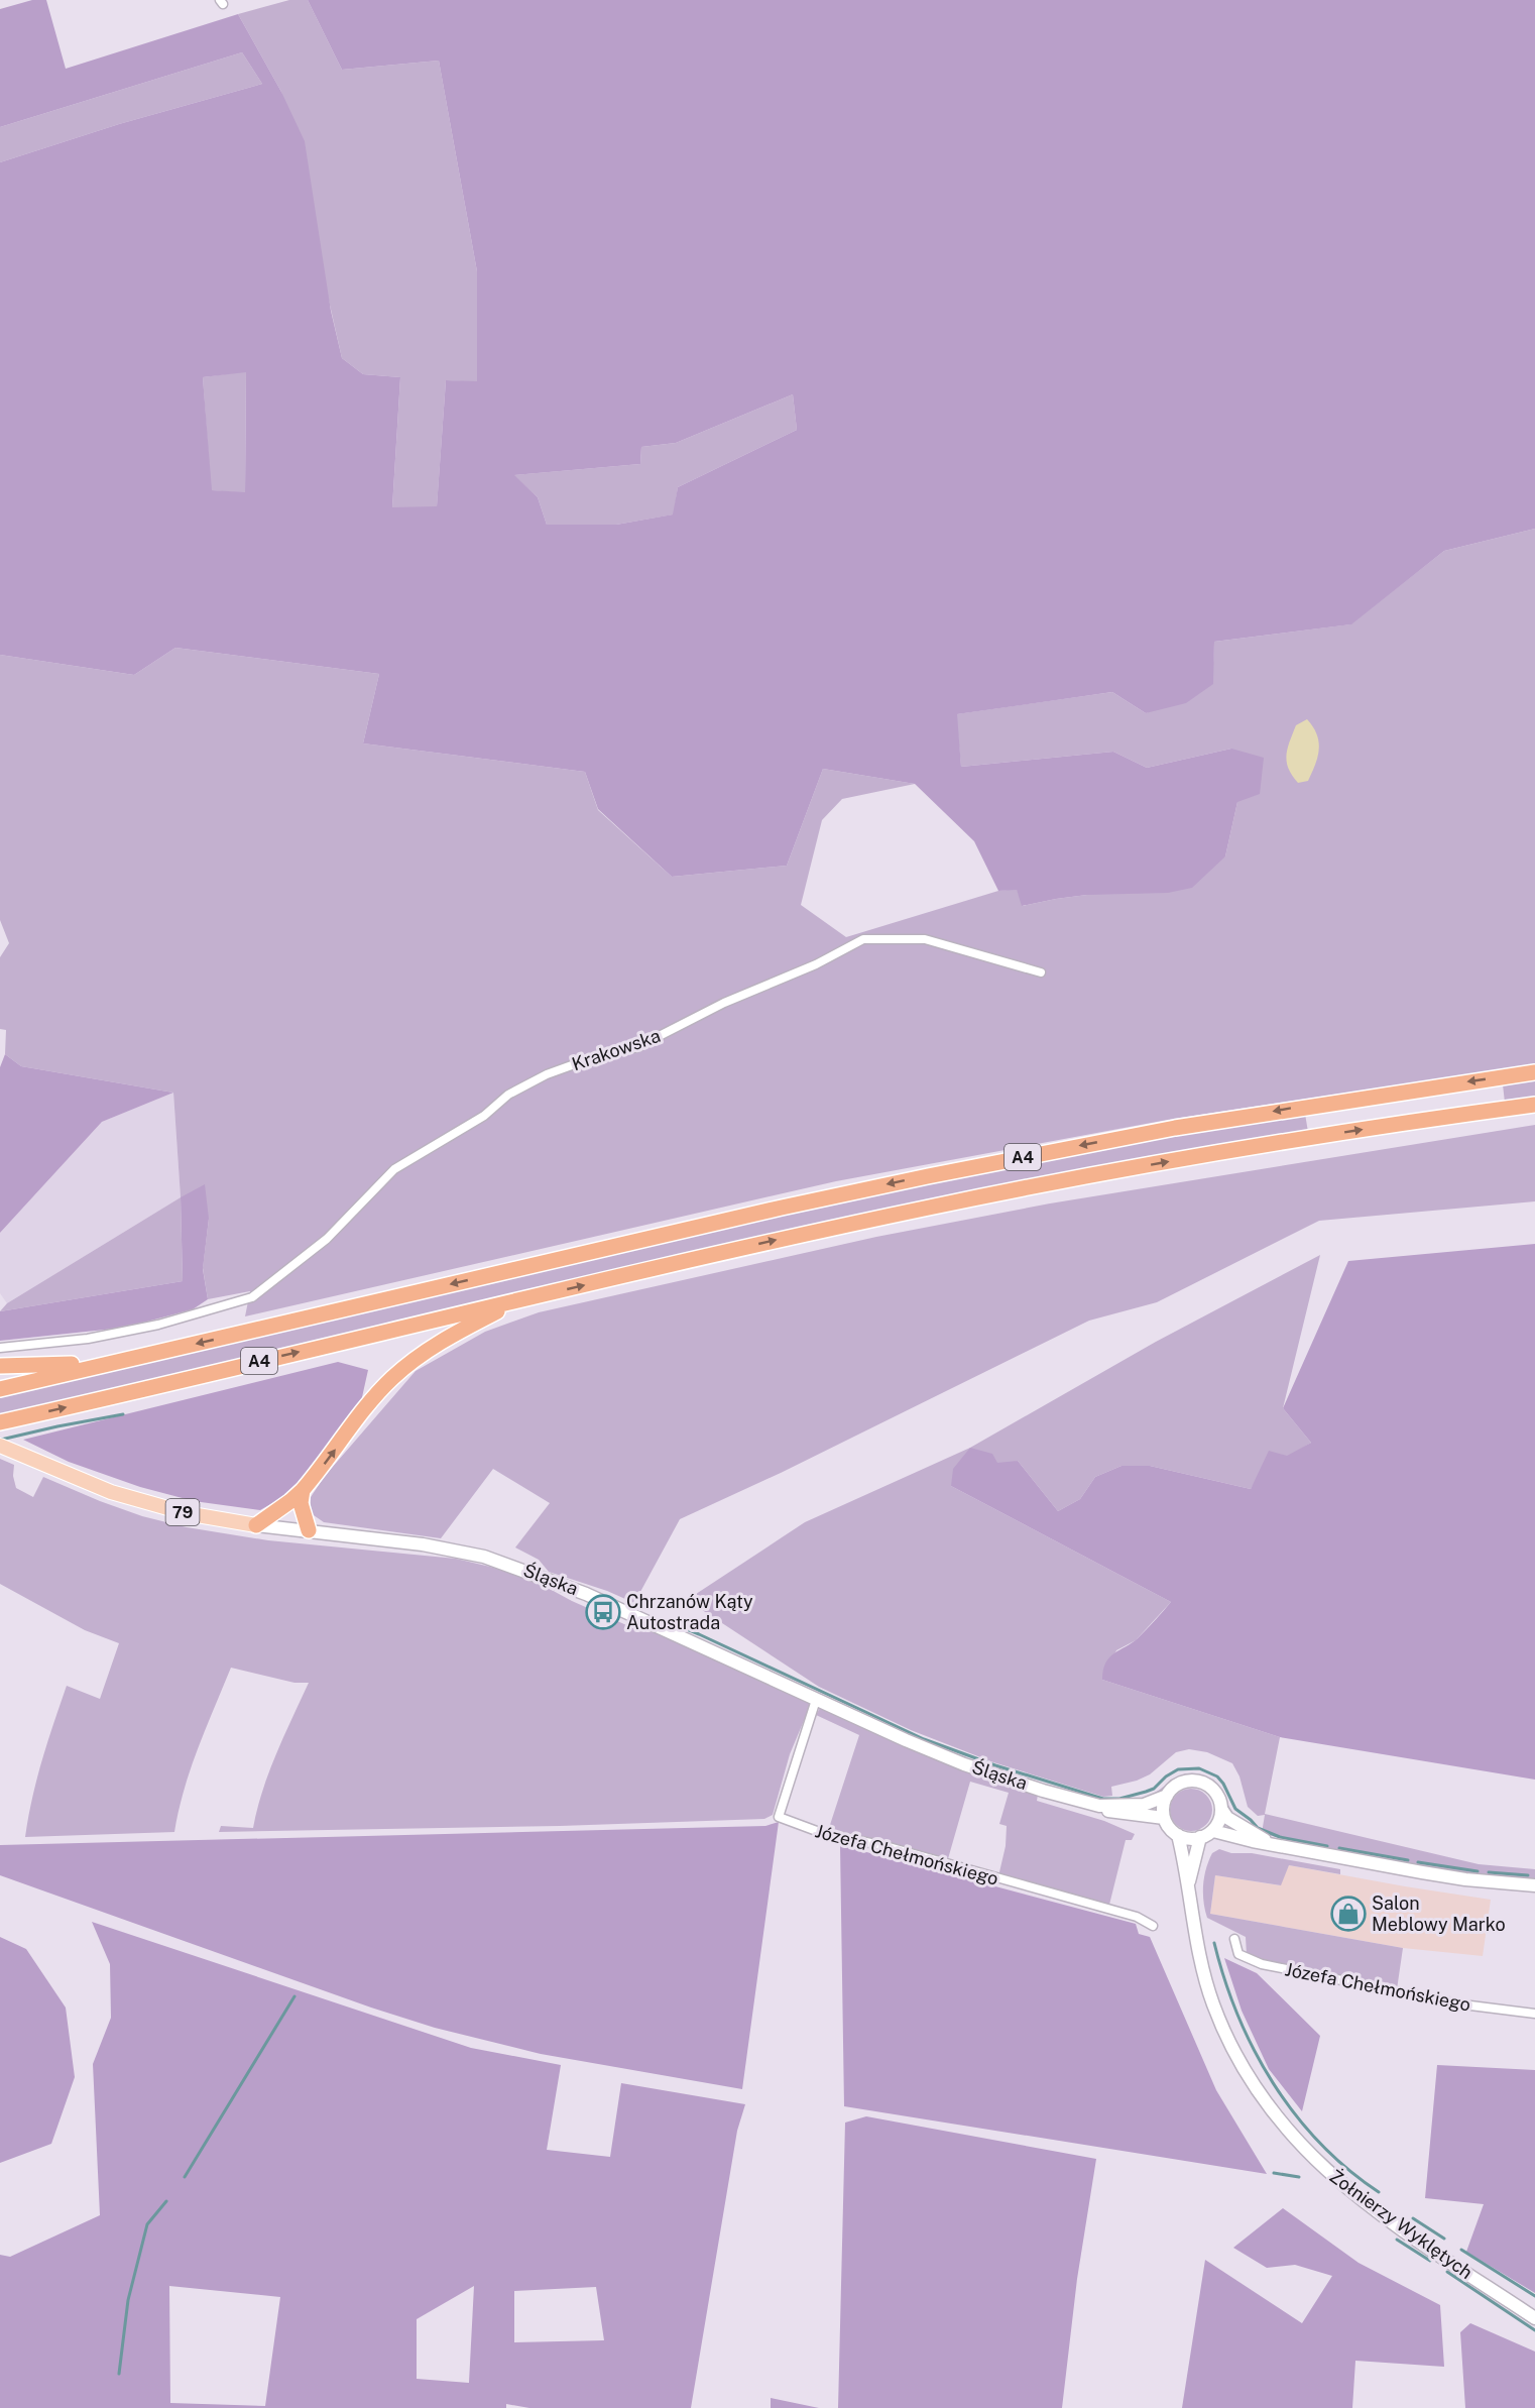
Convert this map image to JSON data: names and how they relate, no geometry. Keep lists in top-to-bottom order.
{
  "streets": {
    "highway": ["A4"],
    "main road": ["79", "Śląska", "Żołnierzy Wyklętych"],
    "street": ["Krakowska", "Józefa Chełmońskiego"]
  },
  "crossings": [
    ["79", "Śląska"],
    ["79", "Żołnierzy Wyklętych"],
    ["Śląska", "Józefa Chełmońskiego"],
    ["Śląska", "Żołnierzy Wyklętych"]
  ],
  "places": {
    "bus stop": ["Chrzanów Kąty Autostrada"],
    "shop": ["Salon Meblowy Marko"]
  }
}
